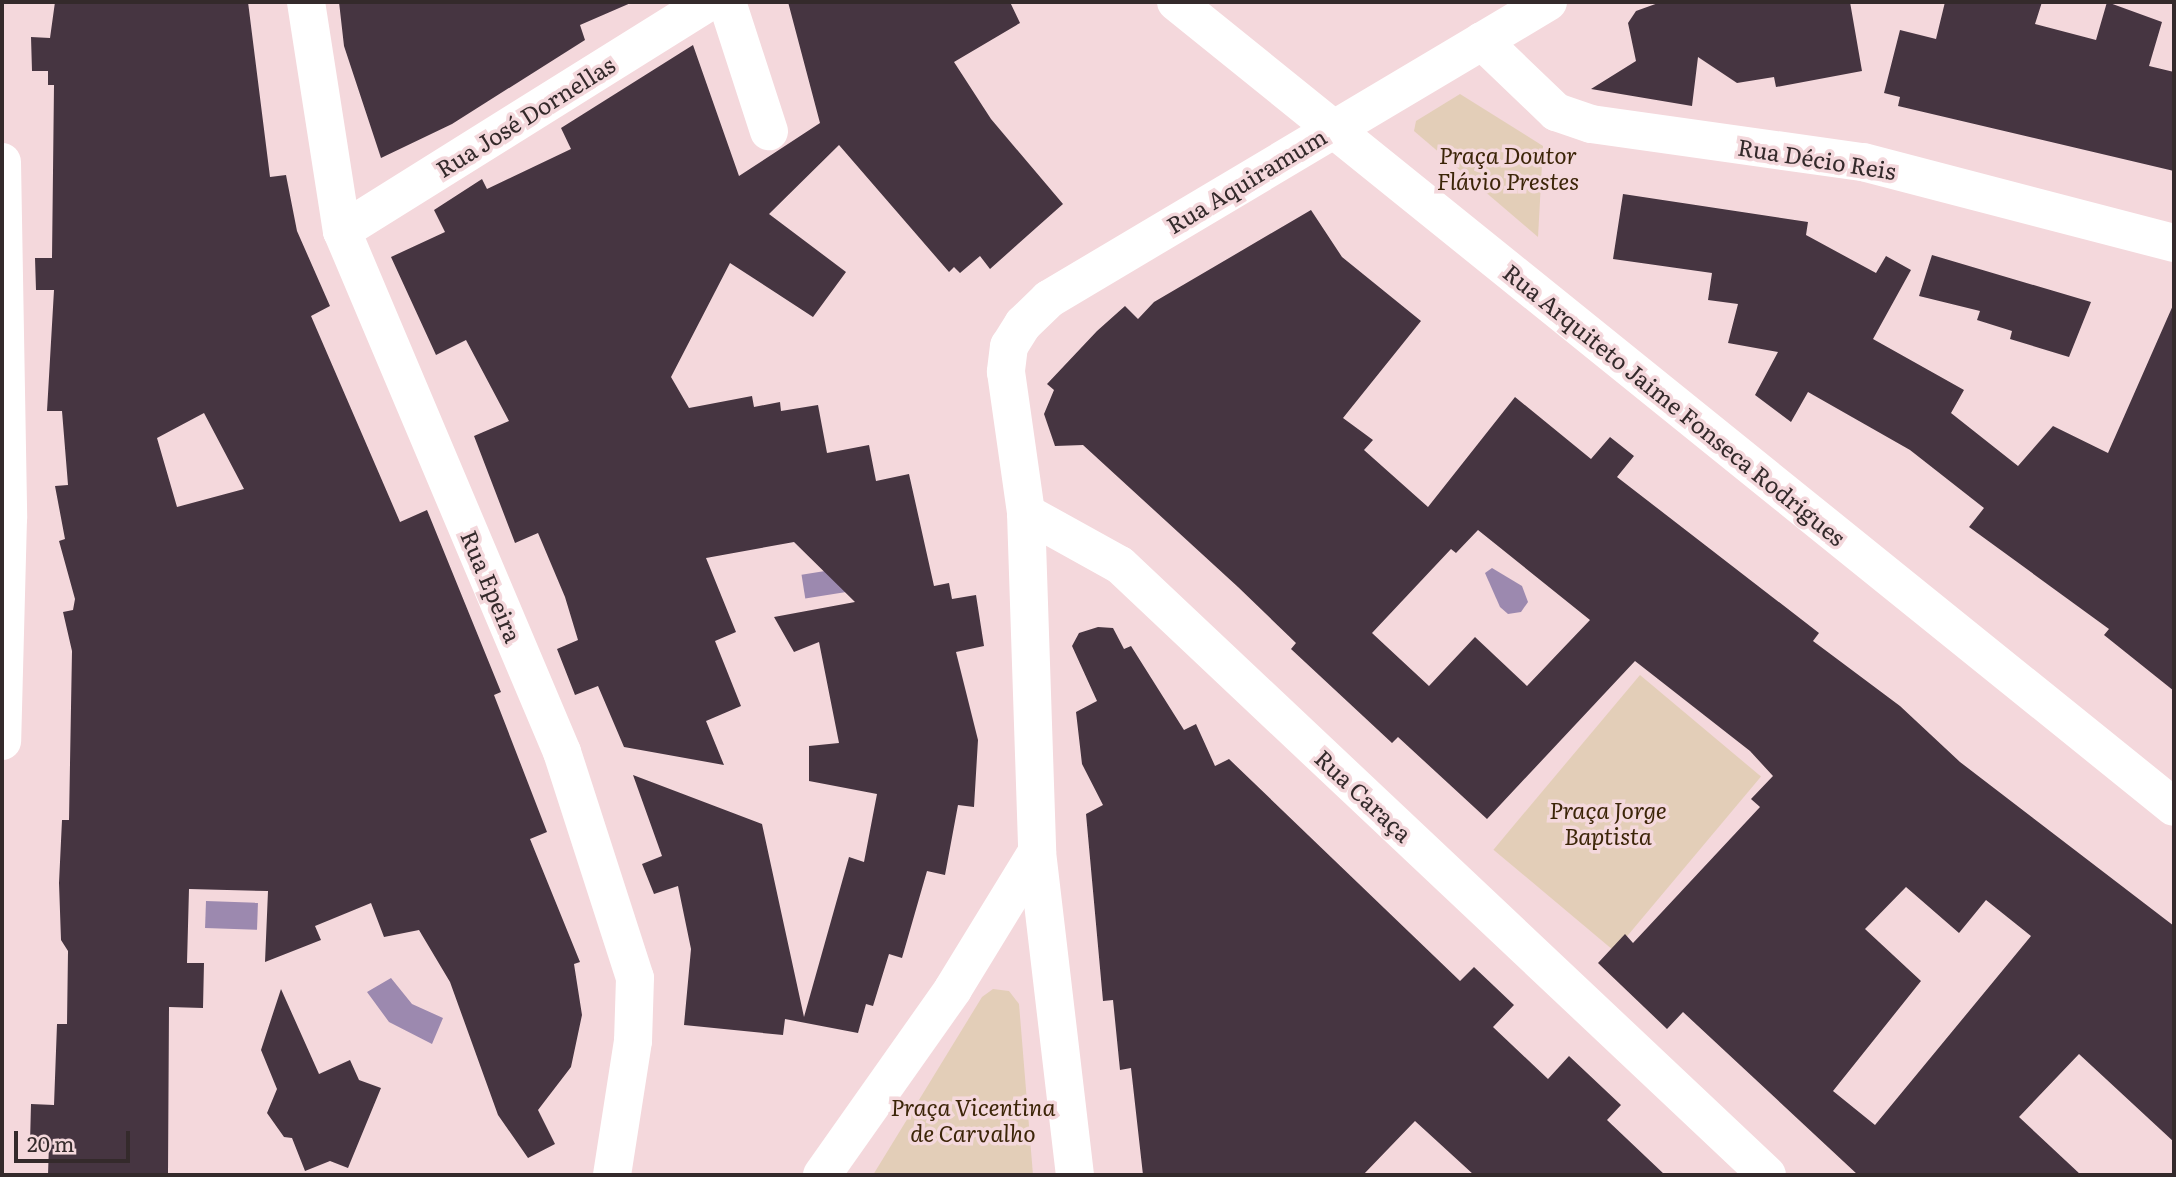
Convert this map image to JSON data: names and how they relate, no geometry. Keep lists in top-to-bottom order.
{
  "streets": {
    "street": [
      "Rua José Dornellas",
      "Rua Décio Reis",
      "Rua Aquiramum",
      "Rua Arquiteto Jaime Fonseca Rodrigues",
      "Rua Epeira",
      "Rua Caraça"
    ]
  },
  "crossings": [
    ["Rua José Dornellas", "Rua Epeira"],
    ["Rua Décio Reis", "Rua Aquiramum"],
    ["Rua Aquiramum", "Rua Arquiteto Jaime Fonseca Rodrigues"],
    ["Rua Aquiramum", "Rua Caraça"]
  ],
  "parks": ["Praça Doutor Flávio Prestes", "Praça Jorge Baptista", "Praça Vicentina de Carvalho"],
  "scale_bar": "20 m"
}
